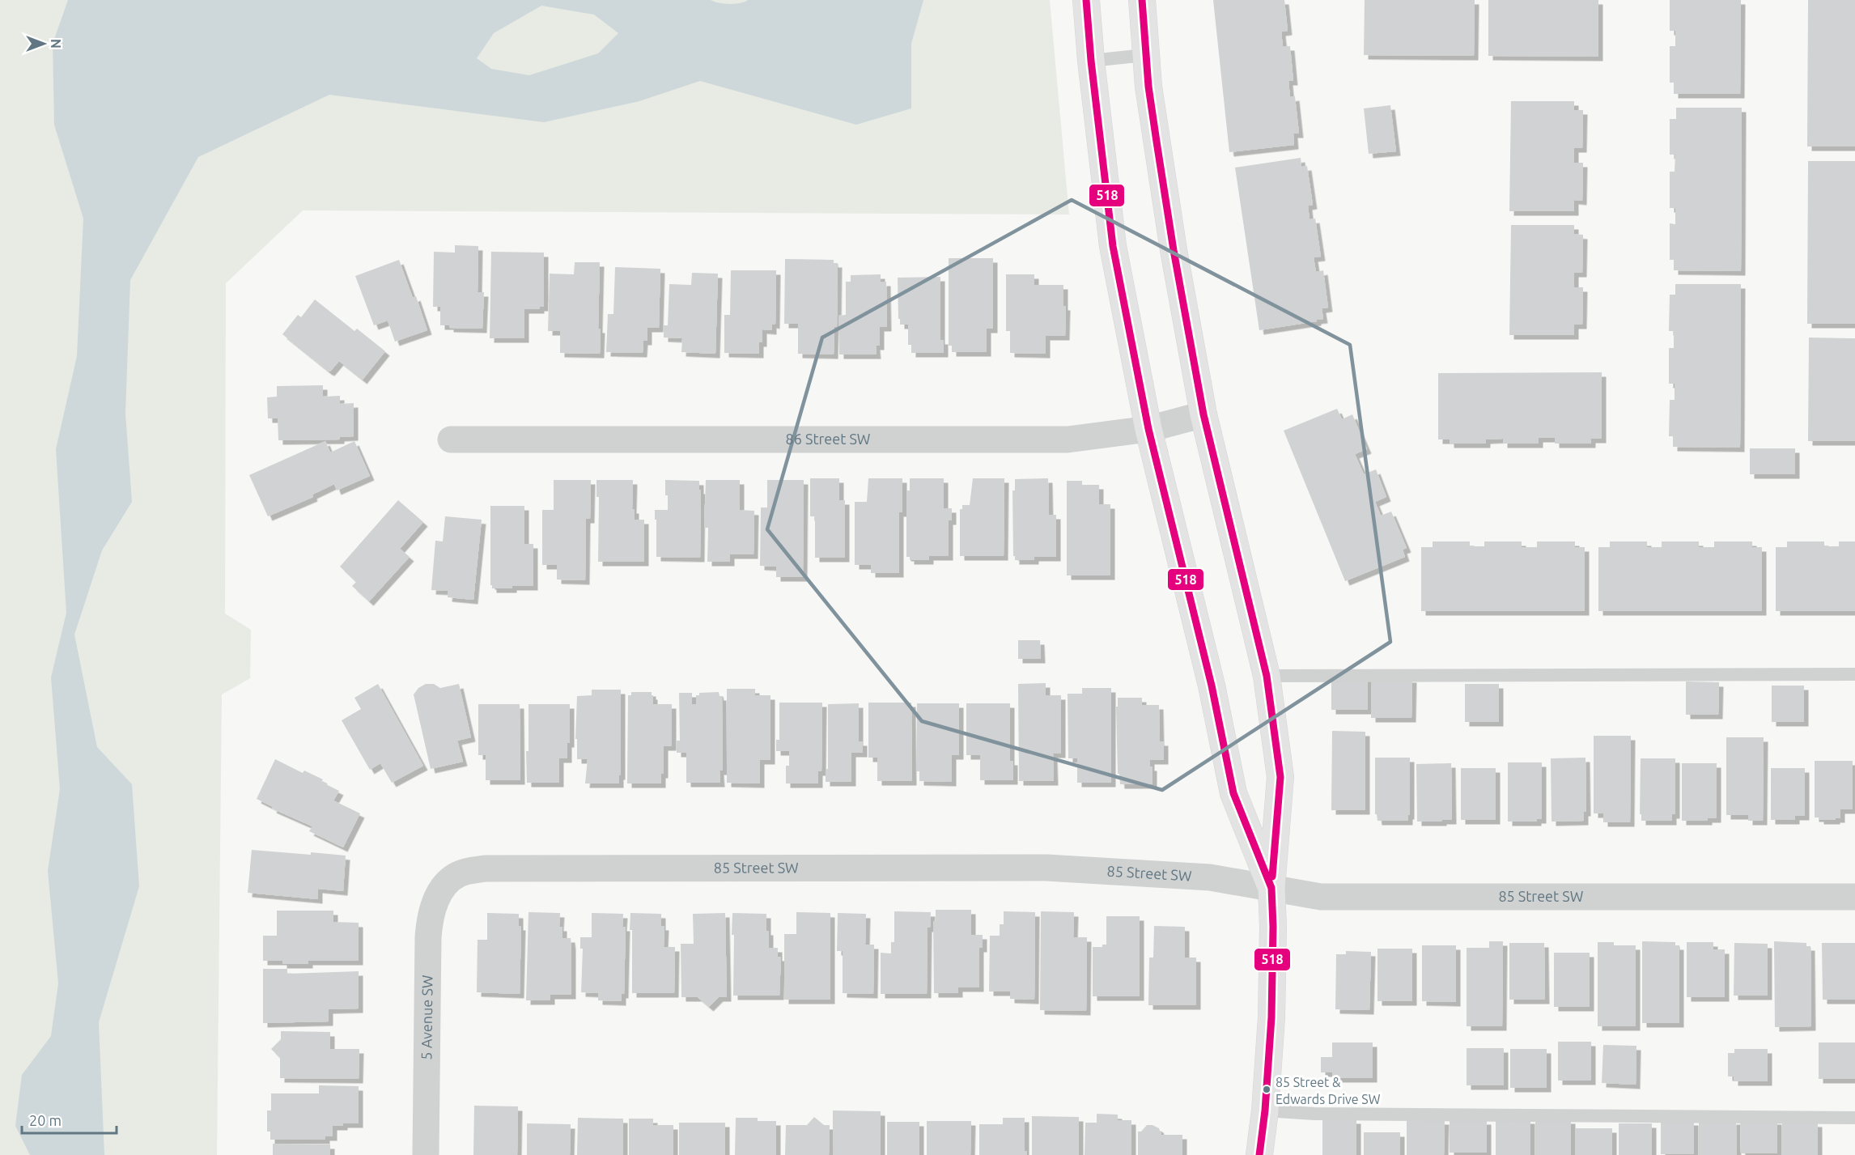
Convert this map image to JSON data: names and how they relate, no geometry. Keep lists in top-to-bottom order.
{
  "streets": {
    "street": ["86 Street SW", "85 Street SW", "5 Avenue SW"]
  },
  "crossings": [
    ["85 Street SW", "5 Avenue SW"]
  ],
  "places": ["85 Street & Edwards Drive SW"],
  "lines": ["transit line 518"],
  "scale_bar": "20 m",
  "north": "right"
}
